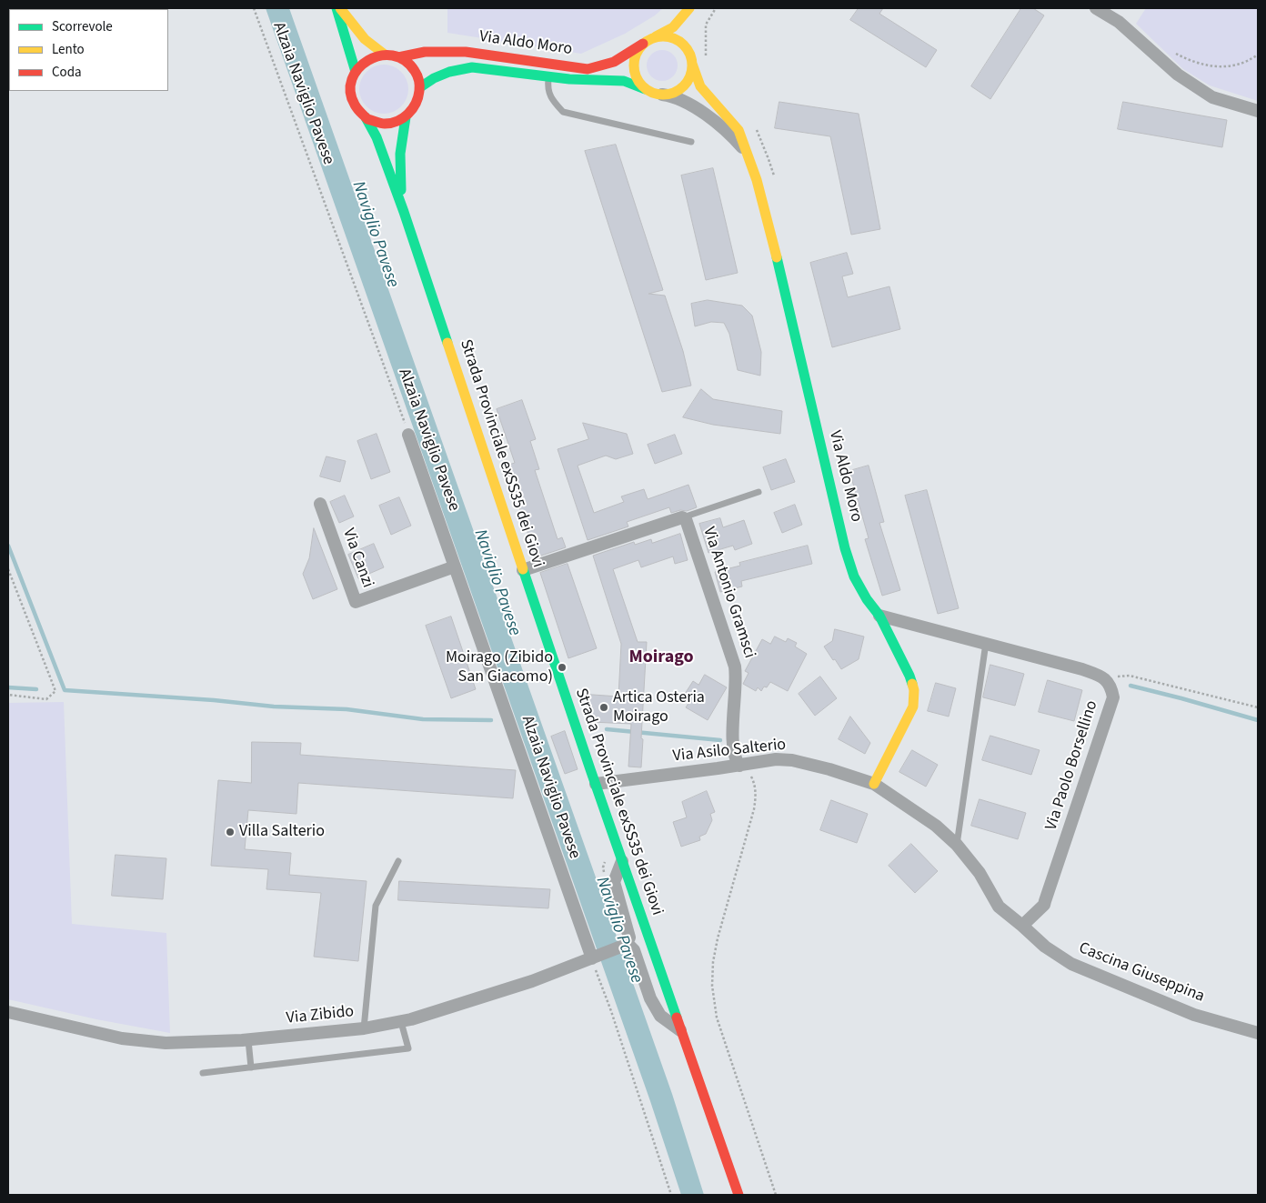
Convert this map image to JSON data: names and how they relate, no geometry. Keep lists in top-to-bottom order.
{
  "streets": {
    "main road": ["Via Aldo Moro", "Strada Provinciale exSS35 dei Giovi"],
    "street": [
      "Alzaia Naviglio Pavese",
      "Via Canzi",
      "Via Antonio Gramsci",
      "Via Asilo Salterio",
      "Via Paolo Borsellino",
      "Cascina Giuseppina",
      "Via Zibido"
    ]
  },
  "crossings": [
    ["Via Aldo Moro", "Via Asilo Salterio"],
    ["Alzaia Naviglio Pavese", "Via Canzi"],
    ["Alzaia Naviglio Pavese", "Via Zibido"],
    ["Strada Provinciale exSS35 dei Giovi", "Via Antonio Gramsci"],
    ["Strada Provinciale exSS35 dei Giovi", "Via Asilo Salterio"],
    ["Via Antonio Gramsci", "Via Asilo Salterio"],
    ["Via Asilo Salterio", "Via Paolo Borsellino"],
    ["Via Asilo Salterio", "Cascina Giuseppina"],
    ["Via Paolo Borsellino", "Cascina Giuseppina"]
  ],
  "districts": ["Moirago"],
  "water": ["Naviglio Pavese"],
  "places": ["Moirago (Zibido San Giacomo)", "Artica Osteria Moirago", "Villa Salterio"],
  "legend": ["Scorrevole", "Lento", "Coda"]
}
